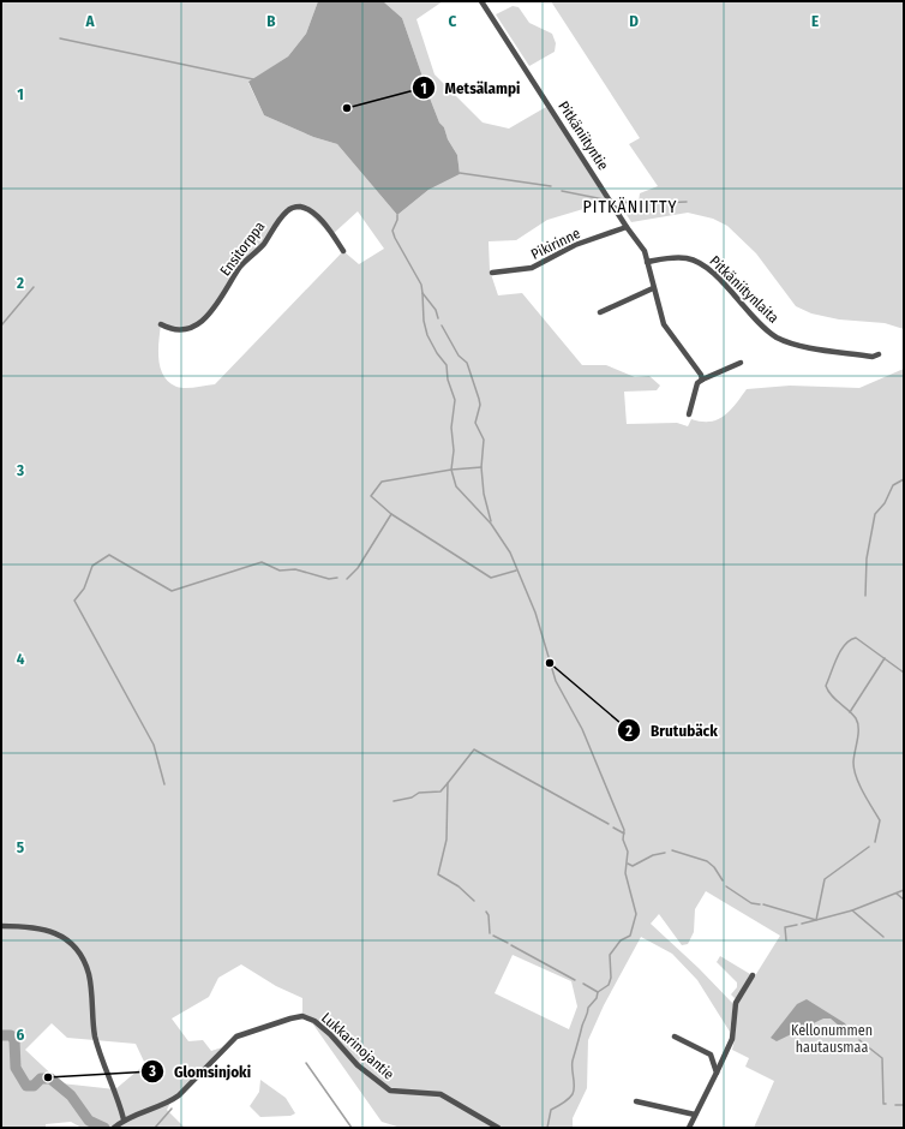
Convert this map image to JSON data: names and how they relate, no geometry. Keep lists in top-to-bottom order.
{
  "streets": {
    "street": [
      "Pitkäniityntie",
      "Pikirinne",
      "Ensitorppa",
      "Pitkäniitynlaita",
      "Lukkarinojantie"
    ]
  },
  "crossings": [
    ["Pitkäniityntie", "Pikirinne"],
    ["Pitkäniityntie", "Pitkäniitynlaita"]
  ],
  "districts": ["PITKÄNIITTY"],
  "parks": ["Kellonummen hautausmaa"],
  "places": ["Metsälampi", "Brutubäck", "Glomsinjoki"],
  "grid": {
    "columns": [
      "A",
      "B",
      "C",
      "D",
      "E"
    ],
    "rows": [
      "1",
      "2",
      "3",
      "4",
      "5",
      "6"
    ]
  }
}
